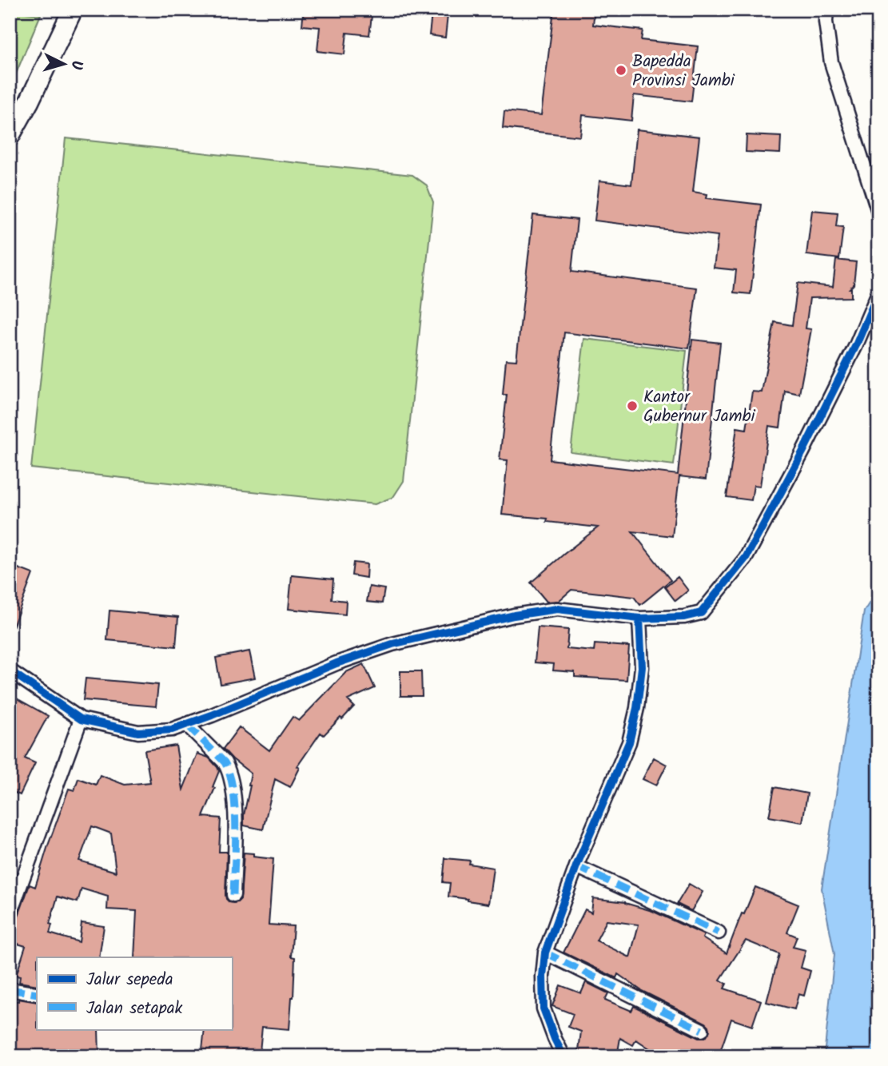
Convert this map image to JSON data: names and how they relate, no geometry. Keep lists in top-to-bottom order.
{
  "places": ["Bapedda Provinsi Jambi", "Kantor Gubernur Jambi"],
  "legend": ["Jalur sepeda", "Jalan setapak"],
  "north": "right"
}
